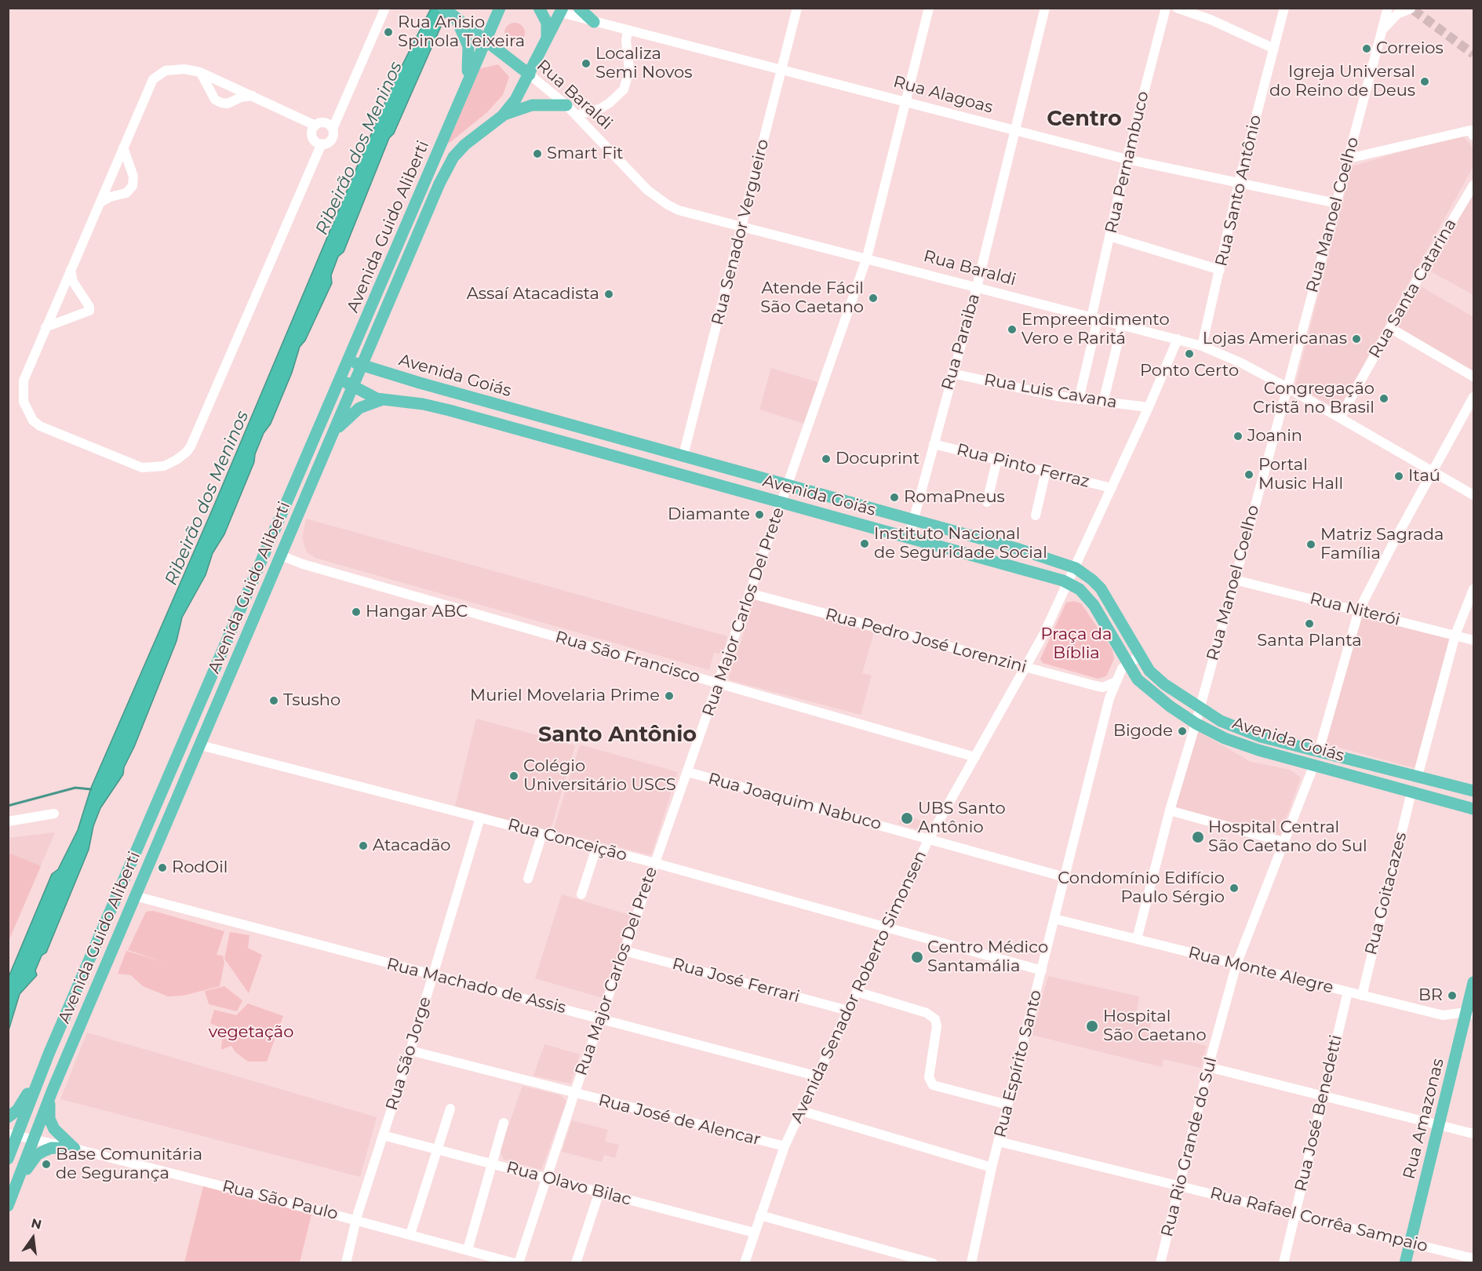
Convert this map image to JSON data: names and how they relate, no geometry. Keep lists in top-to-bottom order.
{
  "streets": {
    "main road": [
      "Rua Baraldi",
      "Rua Alagoas",
      "Avenida Guido Aliberti",
      "Avenida Goiás",
      "Rua Amazonas"
    ],
    "street": [
      "Rua Pernambuco",
      "Rua Santo Antônio",
      "Rua Manoel Coelho",
      "Rua Senador Vergueiro",
      "Rua Santa Catarina",
      "Rua Paraiba",
      "Rua Luis Cavana",
      "Rua Pinto Ferraz",
      "Rua Niterói",
      "Rua Major Carlos Del Prete",
      "Rua Pedro José Lorenzini",
      "Rua São Francisco",
      "Rua Joaquim Nabuco",
      "Rua Conceição",
      "Rua Goitacazes",
      "Rua Monte Alegre",
      "Rua José Ferrari",
      "Rua Machado de Assis",
      "Avenida Senador Roberto Simonsen",
      "Rua São Jorge",
      "Rua Espírito Santo",
      "Rua José Benedetti",
      "Rua José de Alencar",
      "Rua Rio Grande do Sul",
      "Rua Olavo Bilac",
      "Rua São Paulo",
      "Rua Rafael Corrêa Sampaio"
    ]
  },
  "crossings": [
    ["Rua Baraldi", "Rua Alagoas"],
    ["Rua Baraldi", "Rua Pernambuco"],
    ["Rua Baraldi", "Rua Santo Antônio"],
    ["Rua Baraldi", "Rua Manoel Coelho"],
    ["Rua Baraldi", "Avenida Guido Aliberti"],
    ["Rua Baraldi", "Rua Senador Vergueiro"],
    ["Rua Baraldi", "Rua Santa Catarina"],
    ["Rua Baraldi", "Rua Paraiba"],
    ["Rua Baraldi", "Rua Major Carlos Del Prete"],
    ["Rua Baraldi", "Avenida Senador Roberto Simonsen"],
    ["Rua Alagoas", "Rua Pernambuco"],
    ["Rua Alagoas", "Rua Santo Antônio"],
    ["Rua Alagoas", "Rua Manoel Coelho"],
    ["Rua Alagoas", "Avenida Guido Aliberti"],
    ["Rua Alagoas", "Rua Senador Vergueiro"],
    ["Rua Alagoas", "Rua Paraiba"],
    ["Rua Alagoas", "Rua Major Carlos Del Prete"],
    ["Rua Pernambuco", "Rua Luis Cavana"],
    ["Rua Manoel Coelho", "Avenida Goiás"],
    ["Rua Manoel Coelho", "Rua Niterói"],
    ["Rua Manoel Coelho", "Rua Monte Alegre"],
    ["Avenida Guido Aliberti", "Avenida Goiás"],
    ["Avenida Guido Aliberti", "Rua São Francisco"],
    ["Avenida Guido Aliberti", "Rua Conceição"],
    ["Avenida Guido Aliberti", "Rua Machado de Assis"],
    ["Avenida Guido Aliberti", "Rua São Paulo"],
    ["Rua Senador Vergueiro", "Avenida Goiás"],
    ["Rua Paraiba", "Avenida Goiás"],
    ["Rua Paraiba", "Rua Luis Cavana"],
    ["Rua Paraiba", "Rua Pinto Ferraz"],
    ["Avenida Goiás", "Rua Major Carlos Del Prete"],
    ["Avenida Goiás", "Rua Goitacazes"],
    ["Avenida Goiás", "Avenida Senador Roberto Simonsen"],
    ["Avenida Goiás", "Rua Espírito Santo"],
    ["Avenida Goiás", "Rua Rio Grande do Sul"],
    ["Rua Luis Cavana", "Avenida Senador Roberto Simonsen"],
    ["Rua Pinto Ferraz", "Avenida Senador Roberto Simonsen"],
    ["Rua Major Carlos Del Prete", "Rua Pedro José Lorenzini"],
    ["Rua Major Carlos Del Prete", "Rua São Francisco"],
    ["Rua Major Carlos Del Prete", "Rua Joaquim Nabuco"],
    ["Rua Major Carlos Del Prete", "Rua Conceição"],
    ["Rua Major Carlos Del Prete", "Rua José Ferrari"],
    ["Rua Major Carlos Del Prete", "Rua Machado de Assis"],
    ["Rua Major Carlos Del Prete", "Rua José de Alencar"],
    ["Rua Major Carlos Del Prete", "Rua Olavo Bilac"],
    ["Rua Pedro José Lorenzini", "Avenida Senador Roberto Simonsen"],
    ["Rua São Francisco", "Avenida Senador Roberto Simonsen"],
    ["Rua Joaquim Nabuco", "Avenida Senador Roberto Simonsen"],
    ["Rua Joaquim Nabuco", "Rua Espírito Santo"],
    ["Rua Conceição", "Avenida Senador Roberto Simonsen"],
    ["Rua Conceição", "Rua São Jorge"],
    ["Rua Conceição", "Rua Espírito Santo"],
    ["Rua Goitacazes", "Rua Monte Alegre"],
    ["Rua Monte Alegre", "Rua Espírito Santo"],
    ["Rua Monte Alegre", "Rua José Benedetti"],
    ["Rua Monte Alegre", "Rua Amazonas"],
    ["Rua Monte Alegre", "Rua Rio Grande do Sul"],
    ["Rua José Ferrari", "Avenida Senador Roberto Simonsen"],
    ["Rua Machado de Assis", "Avenida Senador Roberto Simonsen"],
    ["Rua Machado de Assis", "Rua São Jorge"],
    ["Avenida Senador Roberto Simonsen", "Rua José de Alencar"],
    ["Avenida Senador Roberto Simonsen", "Rua Olavo Bilac"],
    ["Rua São Jorge", "Rua José de Alencar"],
    ["Rua São Jorge", "Rua Olavo Bilac"],
    ["Rua São Jorge", "Rua São Paulo"],
    ["Rua Espírito Santo", "Rua Rafael Corrêa Sampaio"],
    ["Rua José Benedetti", "Rua Rafael Corrêa Sampaio"],
    ["Rua Amazonas", "Rua Rafael Corrêa Sampaio"],
    ["Rua Rio Grande do Sul", "Rua Rafael Corrêa Sampaio"]
  ],
  "districts": ["Centro", "Santo Antônio"],
  "water": ["Ribeirão dos Meninos"],
  "parks": ["Praça da Bíblia", "vegetação"],
  "places": [
    "Rua Anisio Spinola Teixeira",
    "Correios",
    "Localiza Semi Novos",
    "Igreja Universal do Reino de Deus",
    "Smart Fit",
    "Assaí Atacadista",
    "Atende Fácil São Caetano",
    "Empreendimento Vero e Raritá",
    "Lojas Americanas",
    "Ponto Certo",
    "Congregação Cristã no Brasil",
    "Joanin",
    "Docuprint",
    "Portal Music Hall",
    "Itaú",
    "RomaPneus",
    "Diamante",
    "Instituto Nacional de Seguridade Social",
    "Matriz Sagrada Família",
    "Hangar ABC",
    "Santa Planta",
    "Muriel Movelaria Prime",
    "Tsusho",
    "Bigode",
    "Colégio Universitário USCS",
    "UBS Santo Antônio",
    "Hospital Central São Caetano do Sul",
    "Atacadão",
    "RodOil",
    "Condomínio Edifício Paulo Sérgio",
    "Centro Médico Santamália",
    "BR",
    "Hospital São Caetano",
    "Base Comunitária de Segurança"
  ],
  "north": "top"
}
